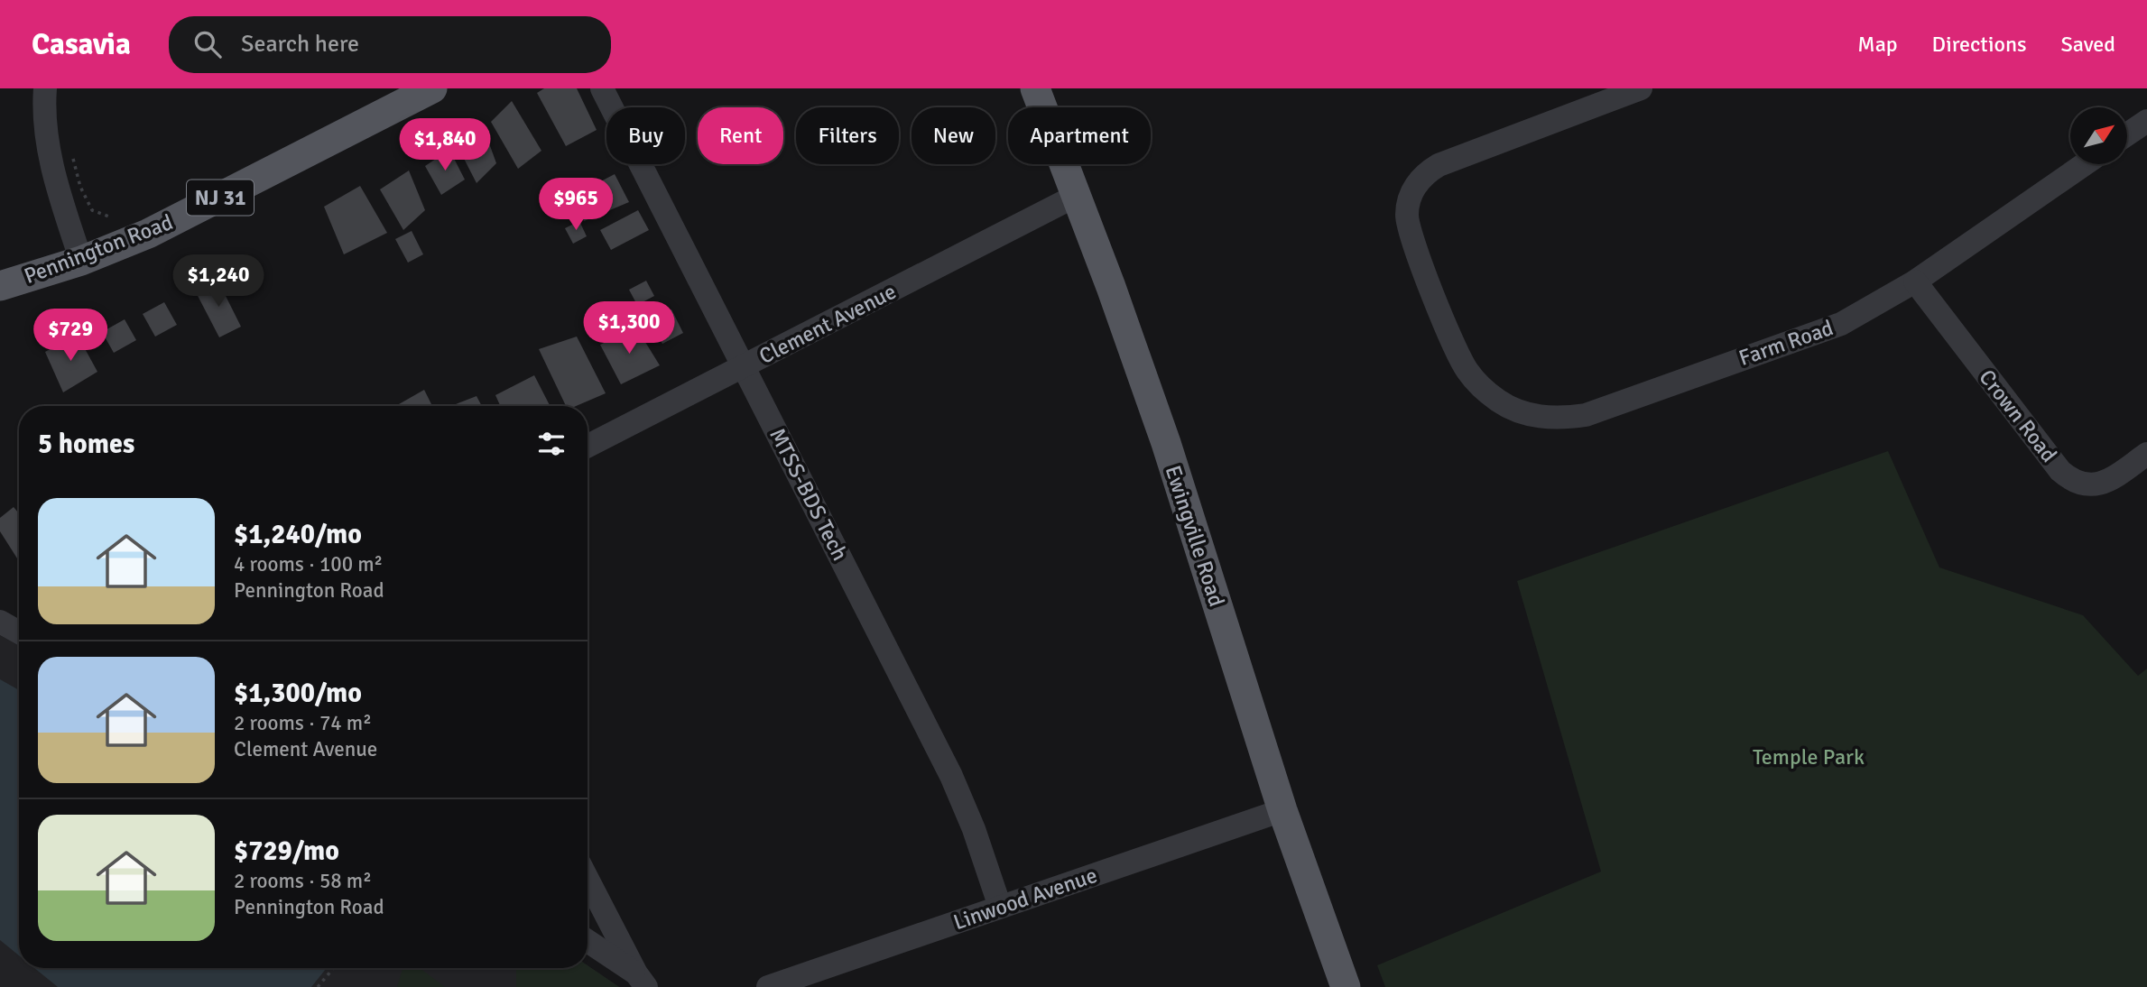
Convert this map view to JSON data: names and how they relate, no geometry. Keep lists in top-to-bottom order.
{
  "streets": {
    "main road": ["NJ 31", "Pennington Road", "Ewingville Road"],
    "street": [
      "Clement Avenue",
      "Farm Road",
      "Crown Road",
      "MTSS-BDS Tech",
      "Linwood Avenue"
    ]
  },
  "crossings": [
    ["Clement Avenue", "MTSS-BDS Tech"],
    ["Clement Avenue", "Ewingville Road"],
    ["Farm Road", "Crown Road"],
    ["MTSS-BDS Tech", "Linwood Avenue"],
    ["Ewingville Road", "Linwood Avenue"]
  ],
  "parks": ["Temple Park"],
  "north": "top right",
  "page": {
    "header": "Casavia",
    "search": "Search here",
    "nav": ["Map", "Directions", "Saved"],
    "chip": [
      "Buy",
      "Rent",
      "Filters",
      "New",
      "Apartment"
    ],
    "price": [
      "$1,840",
      "$965",
      "$1,240",
      "$1,300",
      "$729"
    ],
    "heading": "5 homes",
    "list": [
      {
        "name": "$1,240/mo",
        "note": "4 rooms · 100 m² · Pennington Road"
      },
      {
        "name": "$1,300/mo",
        "note": "2 rooms · 74 m² · Clement Avenue"
      },
      {
        "name": "$729/mo",
        "note": "2 rooms · 58 m² · Pennington Road"
      }
    ]
  }
}
